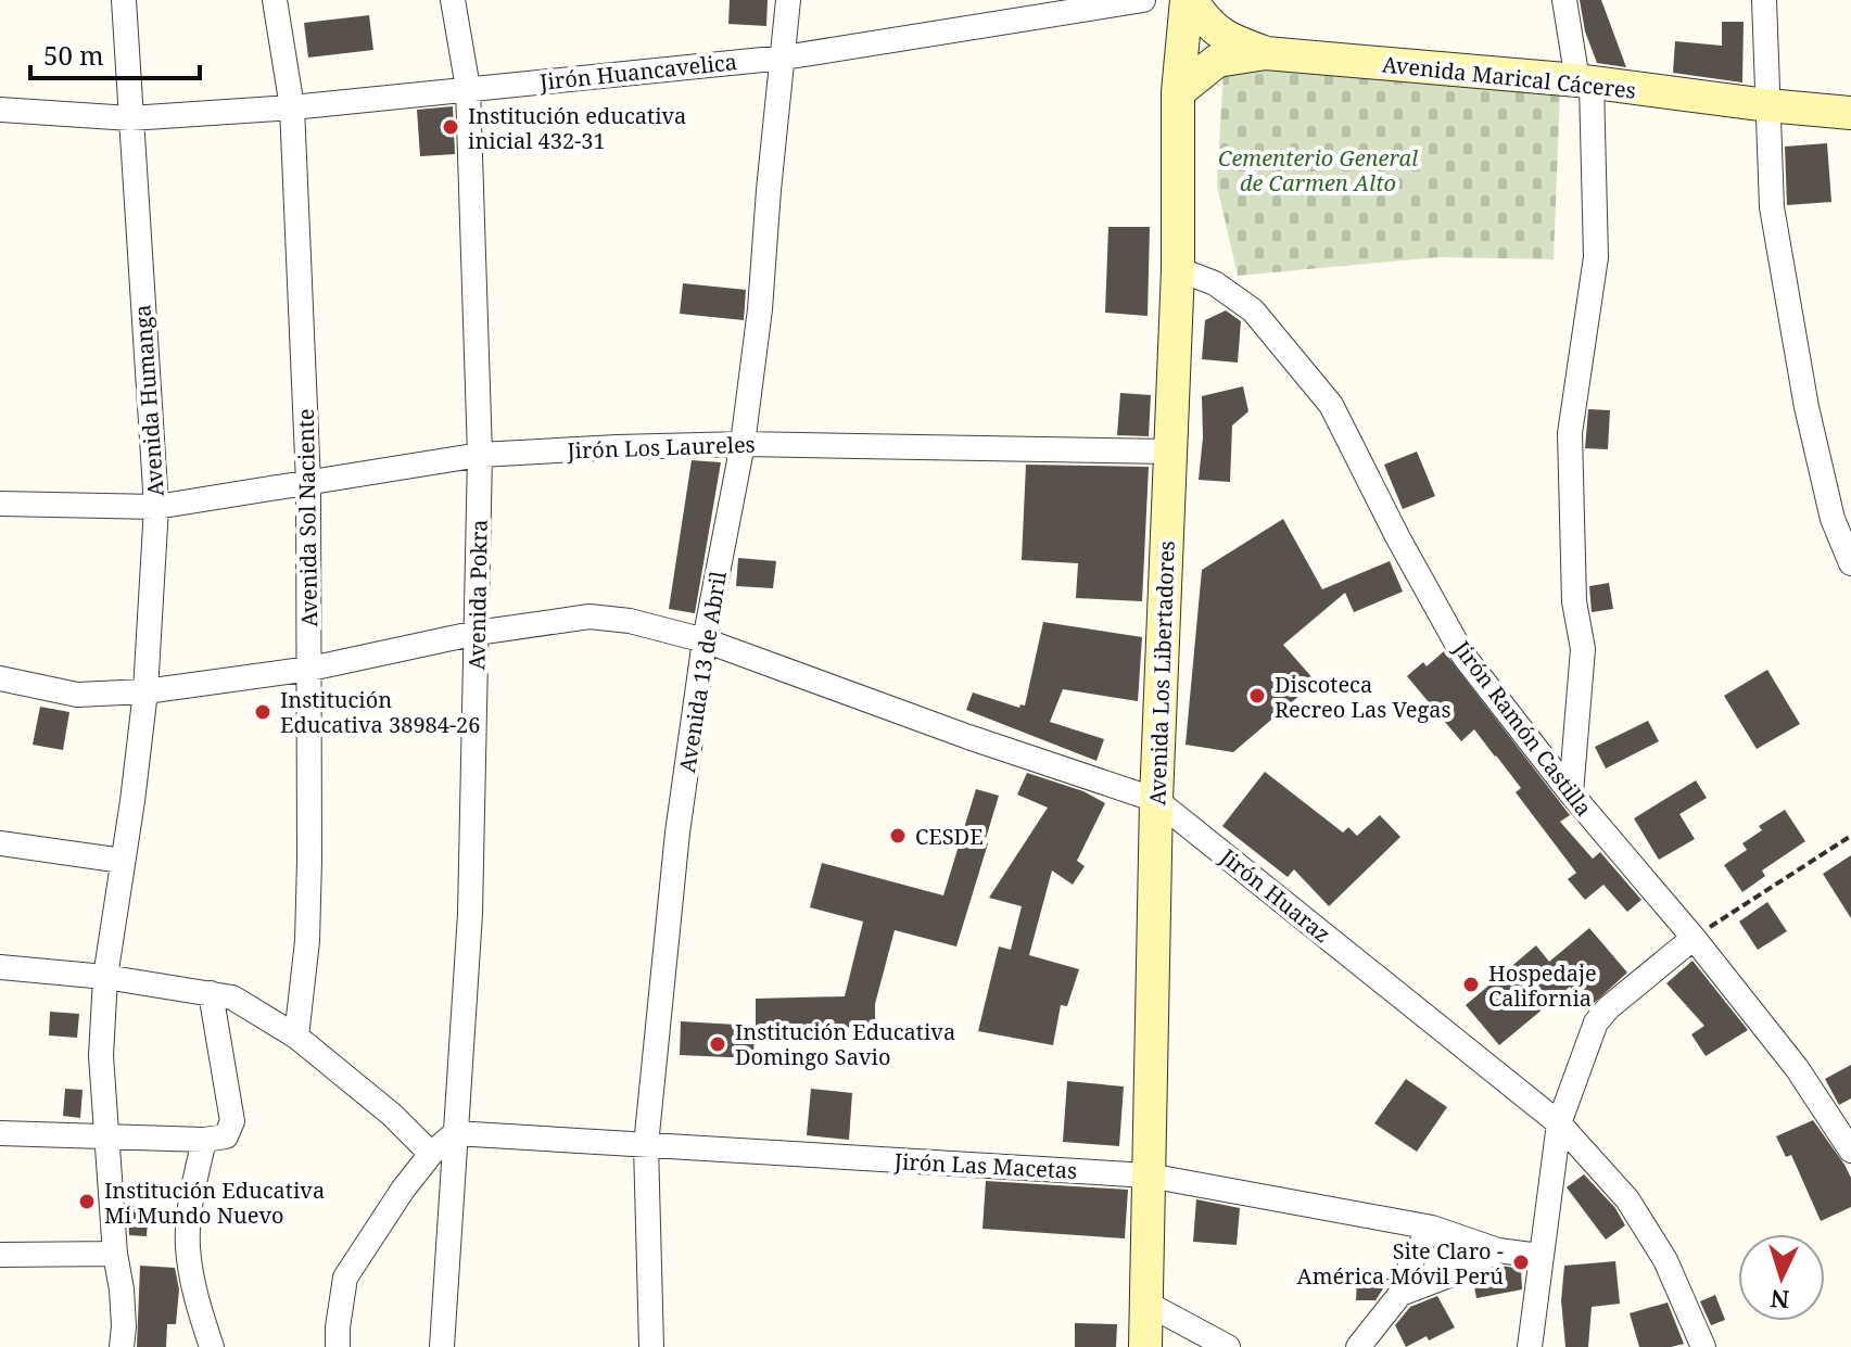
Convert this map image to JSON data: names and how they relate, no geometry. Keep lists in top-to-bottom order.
{
  "streets": {
    "street": [
      "Jirón Huancavelica",
      "Avenida Marical Cáceres",
      "Avenida Humanga",
      "Jirón Los Laureles",
      "Avenida Sol Naciente",
      "Avenida Pokra",
      "Avenida 13 de Abril",
      "Avenida Los Libertadores",
      "Jirón Ramón Castilla",
      "Jirón Huaraz",
      "Jirón Las Macetas"
    ]
  },
  "crossings": [
    ["Jirón Huancavelica", "Avenida Humanga"],
    ["Jirón Huancavelica", "Avenida Sol Naciente"],
    ["Jirón Huancavelica", "Avenida Pokra"],
    ["Jirón Huancavelica", "Avenida 13 de Abril"],
    ["Avenida Marical Cáceres", "Avenida Los Libertadores"],
    ["Avenida Humanga", "Jirón Los Laureles"],
    ["Avenida Humanga", "Jirón Huaraz"],
    ["Jirón Los Laureles", "Avenida Sol Naciente"],
    ["Jirón Los Laureles", "Avenida Pokra"],
    ["Jirón Los Laureles", "Avenida 13 de Abril"],
    ["Jirón Los Laureles", "Avenida Los Libertadores"],
    ["Avenida Sol Naciente", "Jirón Huaraz"],
    ["Avenida Pokra", "Jirón Huaraz"],
    ["Avenida Pokra", "Jirón Las Macetas"],
    ["Avenida 13 de Abril", "Jirón Huaraz"],
    ["Avenida 13 de Abril", "Jirón Las Macetas"],
    ["Avenida Los Libertadores", "Jirón Ramón Castilla"],
    ["Avenida Los Libertadores", "Jirón Huaraz"],
    ["Avenida Los Libertadores", "Jirón Las Macetas"]
  ],
  "parks": ["Cementerio General de Carmen Alto"],
  "places": [
    "Institución educativa inicial 432-31",
    "Discoteca Recreo Las Vegas",
    "Institución Educativa 38984-26",
    "CESDE",
    "Hospedaje California",
    "Institución Educativa Domingo Savio",
    "Institución Educativa Mi Mundo Nuevo",
    "Site Claro - América Móvil Perú"
  ],
  "scale_bar": "50 m",
  "north": "bottom"
}
